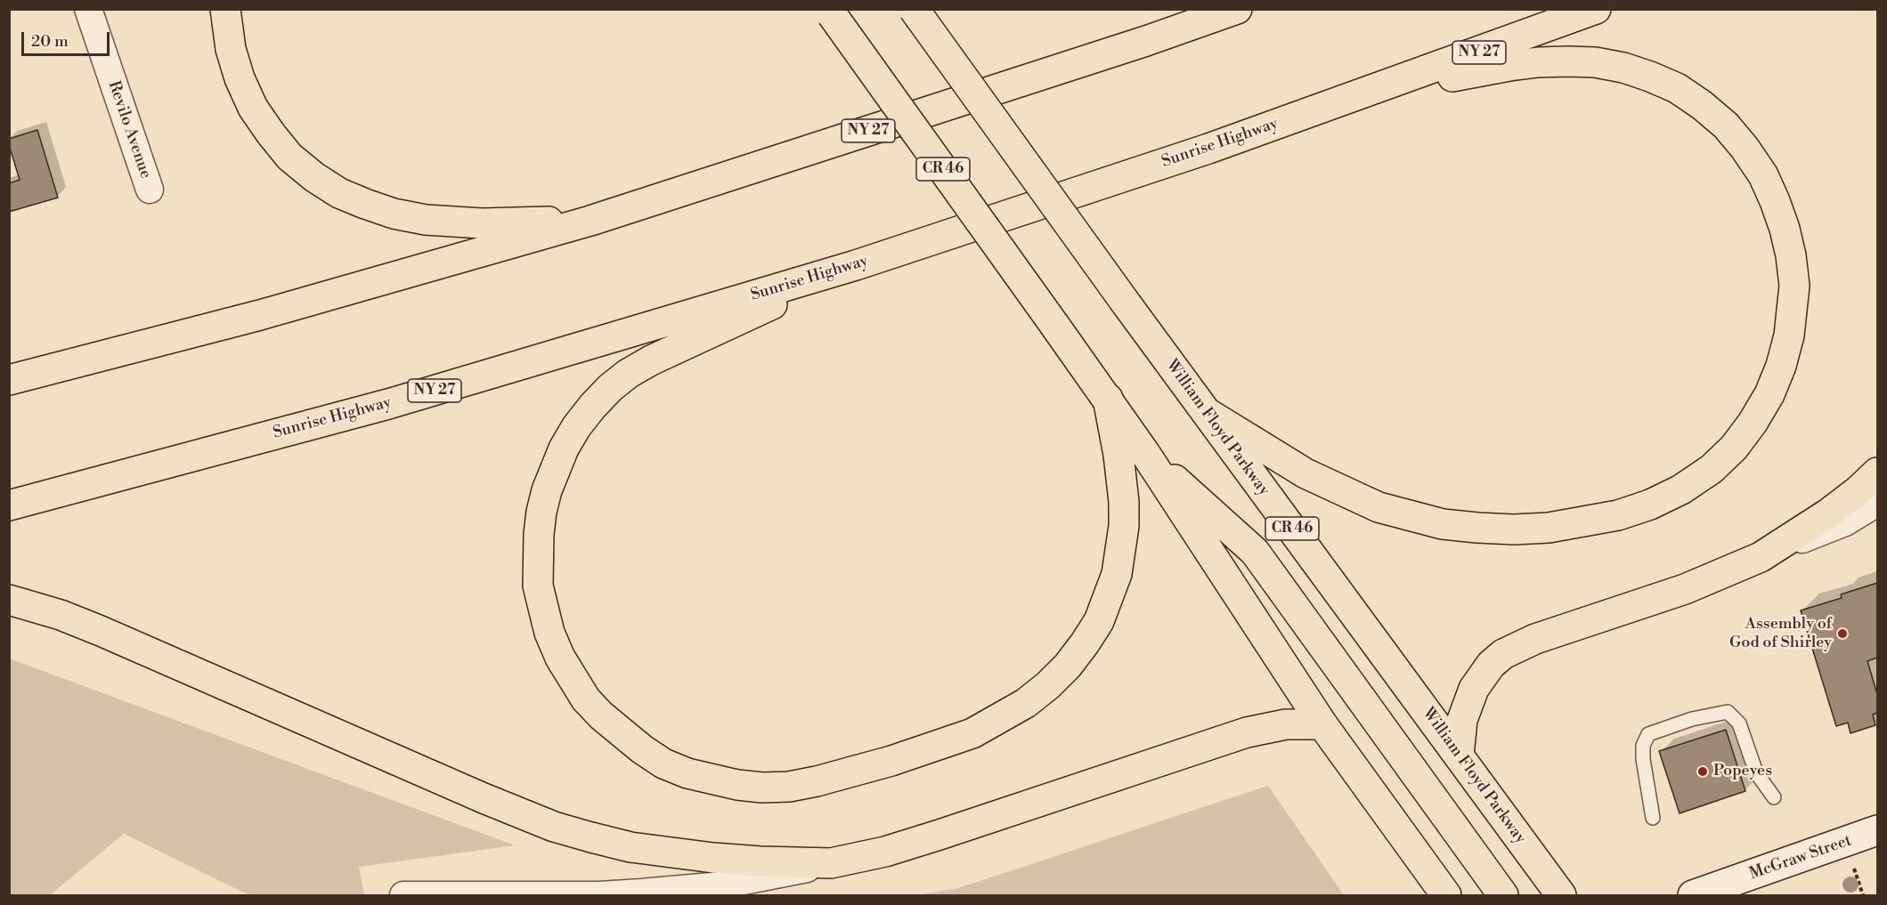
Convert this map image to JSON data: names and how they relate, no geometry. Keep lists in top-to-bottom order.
{
  "streets": {
    "highway": [
      "NY 27",
      "Sunrise Highway",
      "CR 46",
      "William Floyd Parkway"
    ],
    "main road": ["McGraw Street"],
    "street": ["Revilo Avenue"]
  },
  "places": ["Assembly of God of Shirley", "Popeyes"],
  "scale_bar": "20 m"
}
